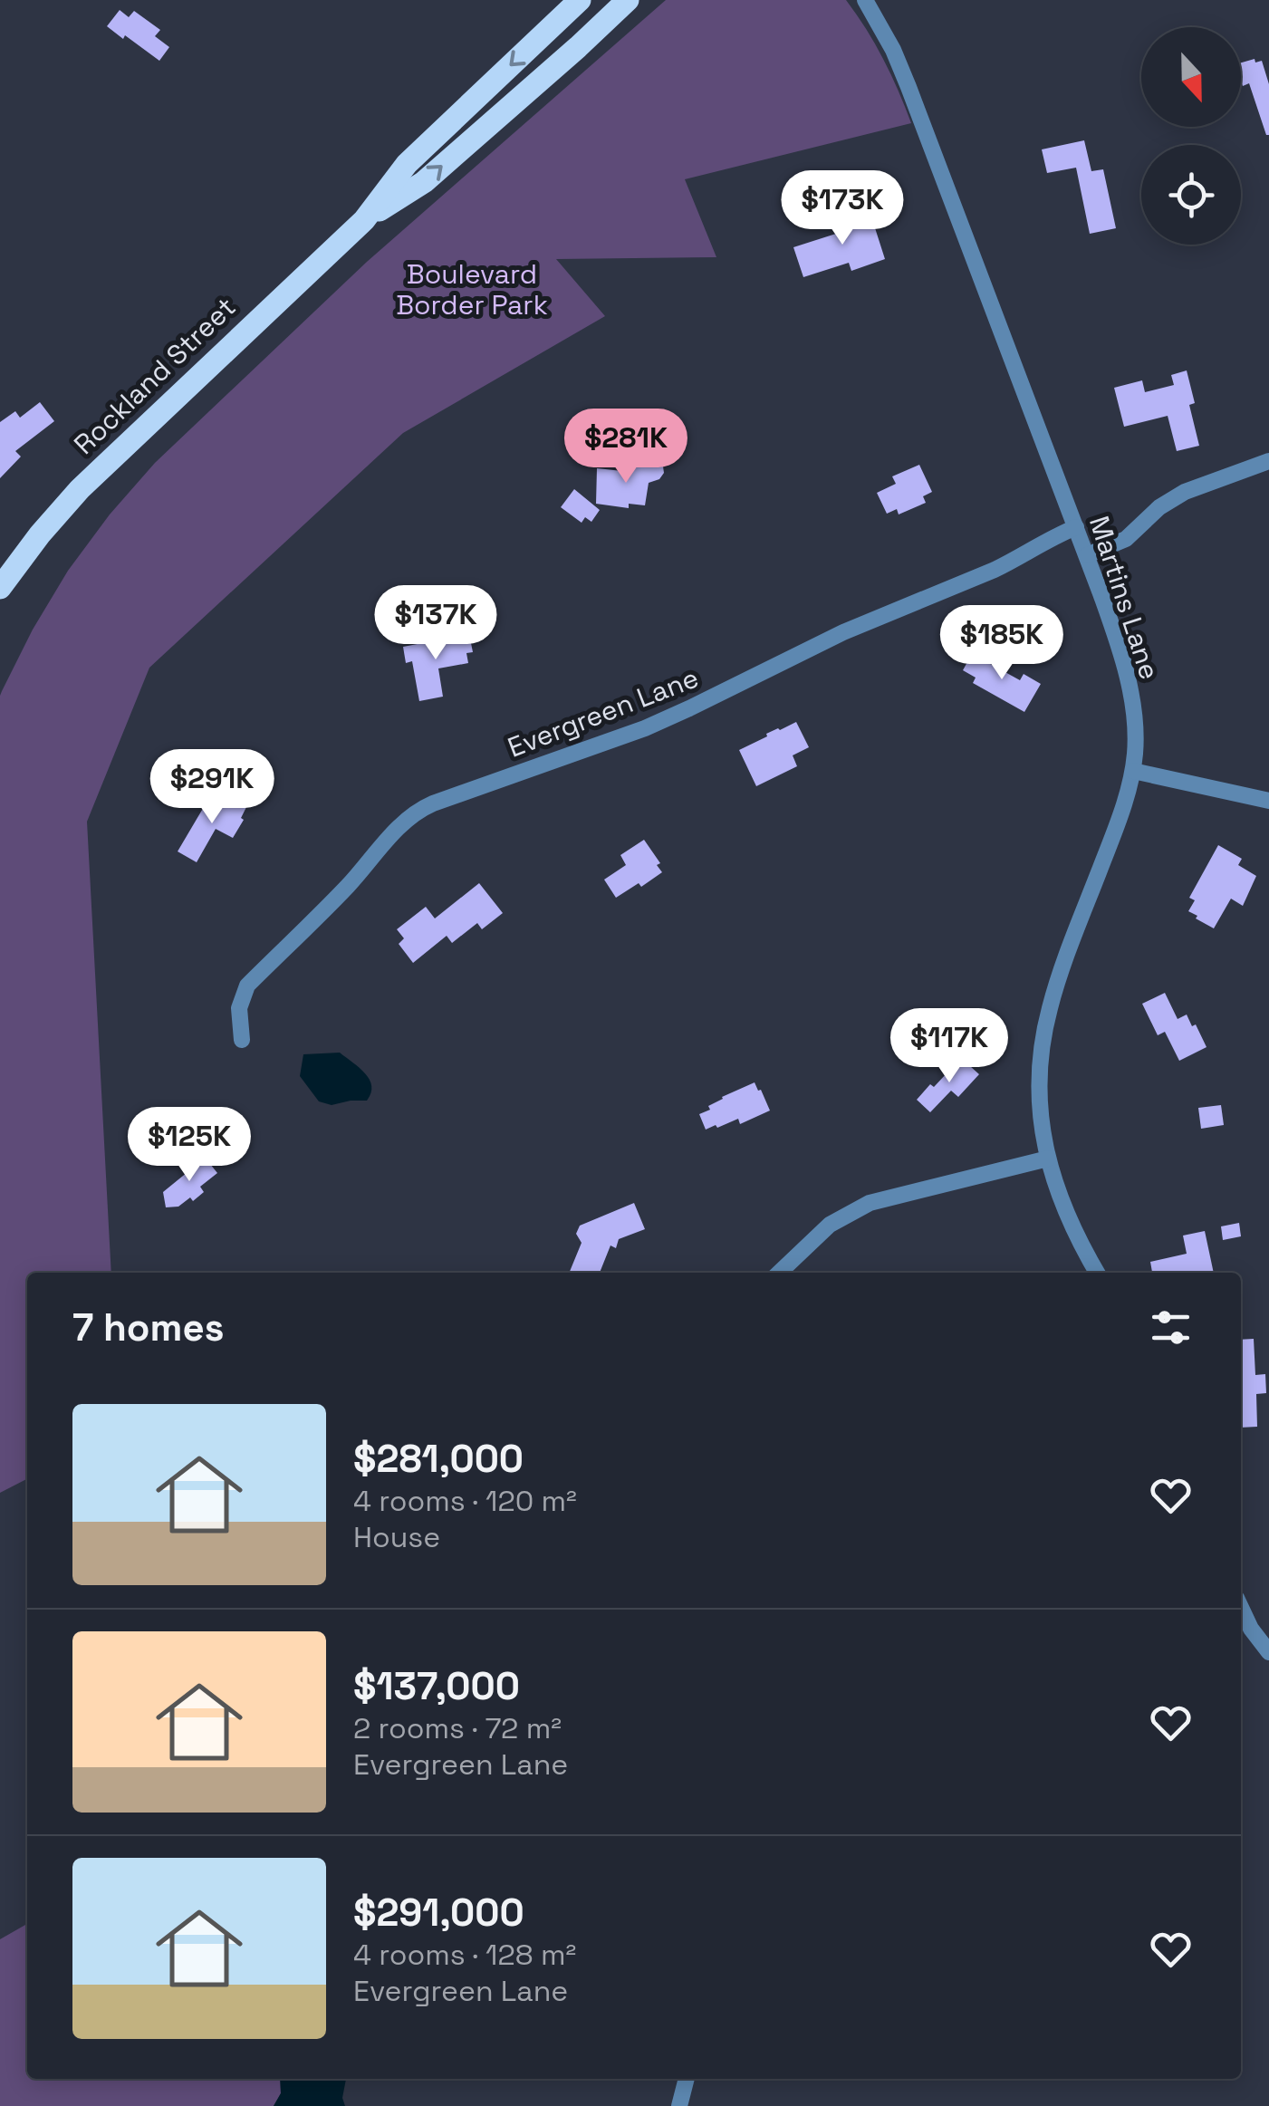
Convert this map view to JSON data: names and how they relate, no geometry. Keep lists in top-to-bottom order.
{
  "streets": {
    "main road": ["Rockland Street"],
    "street": ["Martins Lane", "Evergreen Lane"]
  },
  "crossings": [
    ["Martins Lane", "Evergreen Lane"]
  ],
  "parks": ["Boulevard Border Park"],
  "north": "bottom",
  "page": {
    "price": [
      "$173K",
      "$281K",
      "$137K",
      "$185K",
      "$291K",
      "$117K",
      "$125K"
    ],
    "heading": "7 homes",
    "list": [
      {
        "name": "$281,000",
        "note": "4 rooms · 120 m² · House"
      },
      {
        "name": "$137,000",
        "note": "2 rooms · 72 m² · Evergreen Lane"
      },
      {
        "name": "$291,000",
        "note": "4 rooms · 128 m² · Evergreen Lane"
      }
    ]
  }
}
